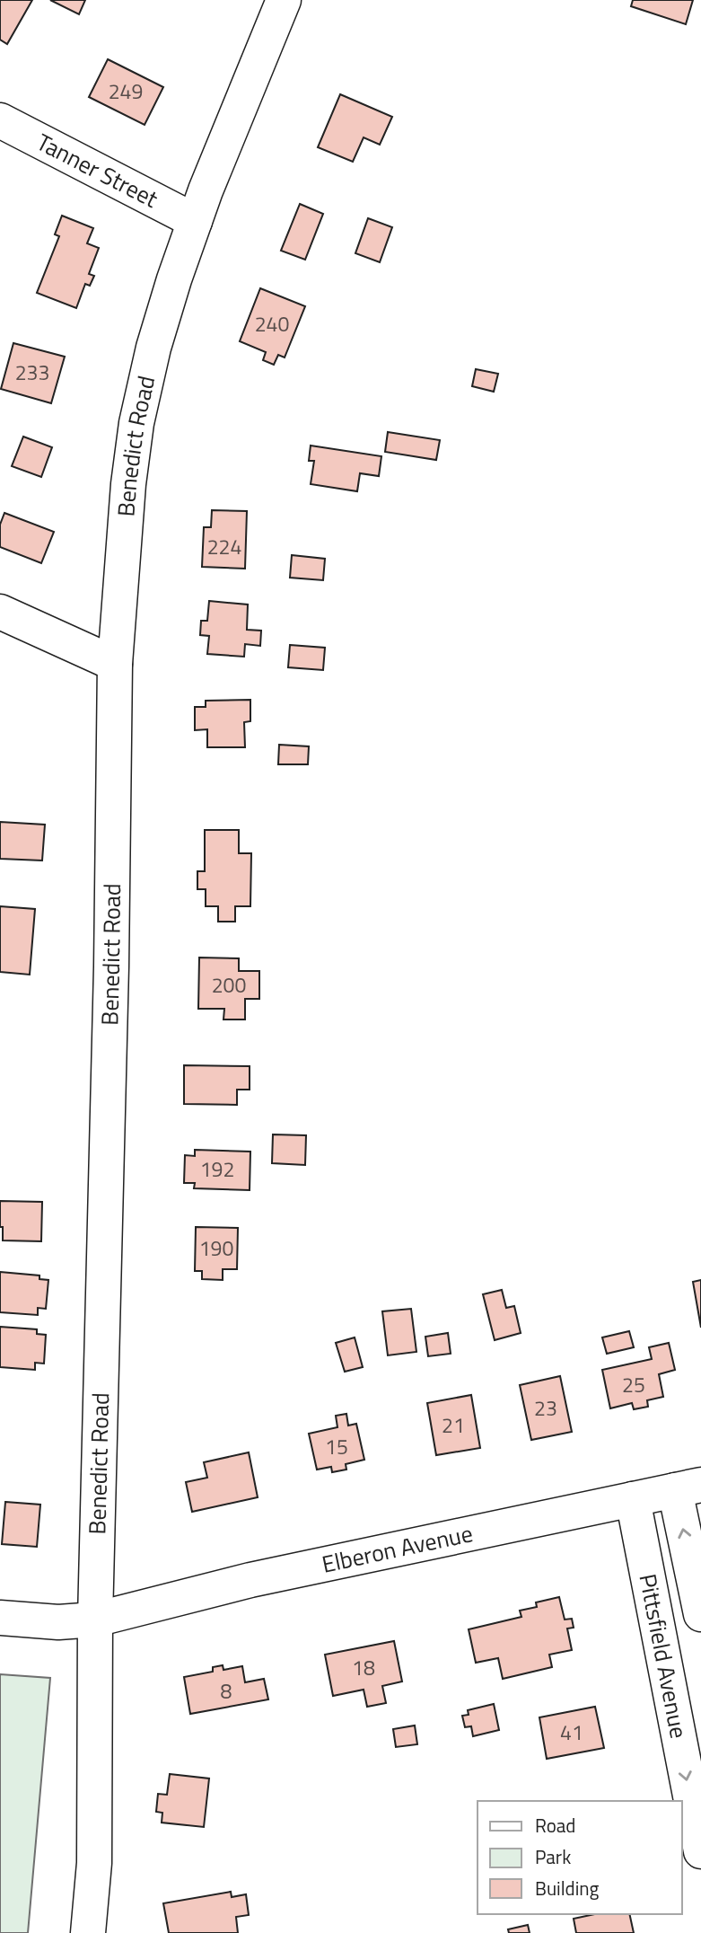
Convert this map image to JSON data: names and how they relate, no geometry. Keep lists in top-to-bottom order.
{
  "streets": {
    "street": [
      "Tanner Street",
      "Benedict Road",
      "Elberon Avenue",
      "Pittsfield Avenue"
    ]
  },
  "crossings": [
    ["Tanner Street", "Benedict Road"],
    ["Benedict Road", "Elberon Avenue"],
    ["Elberon Avenue", "Pittsfield Avenue"]
  ],
  "house_numbers": [
    "249",
    "240",
    "233",
    "224",
    "200",
    "192",
    "190",
    "25",
    "23",
    "21",
    "15",
    "18",
    "8",
    "41"
  ],
  "legend": ["Road", "Park", "Building"]
}
